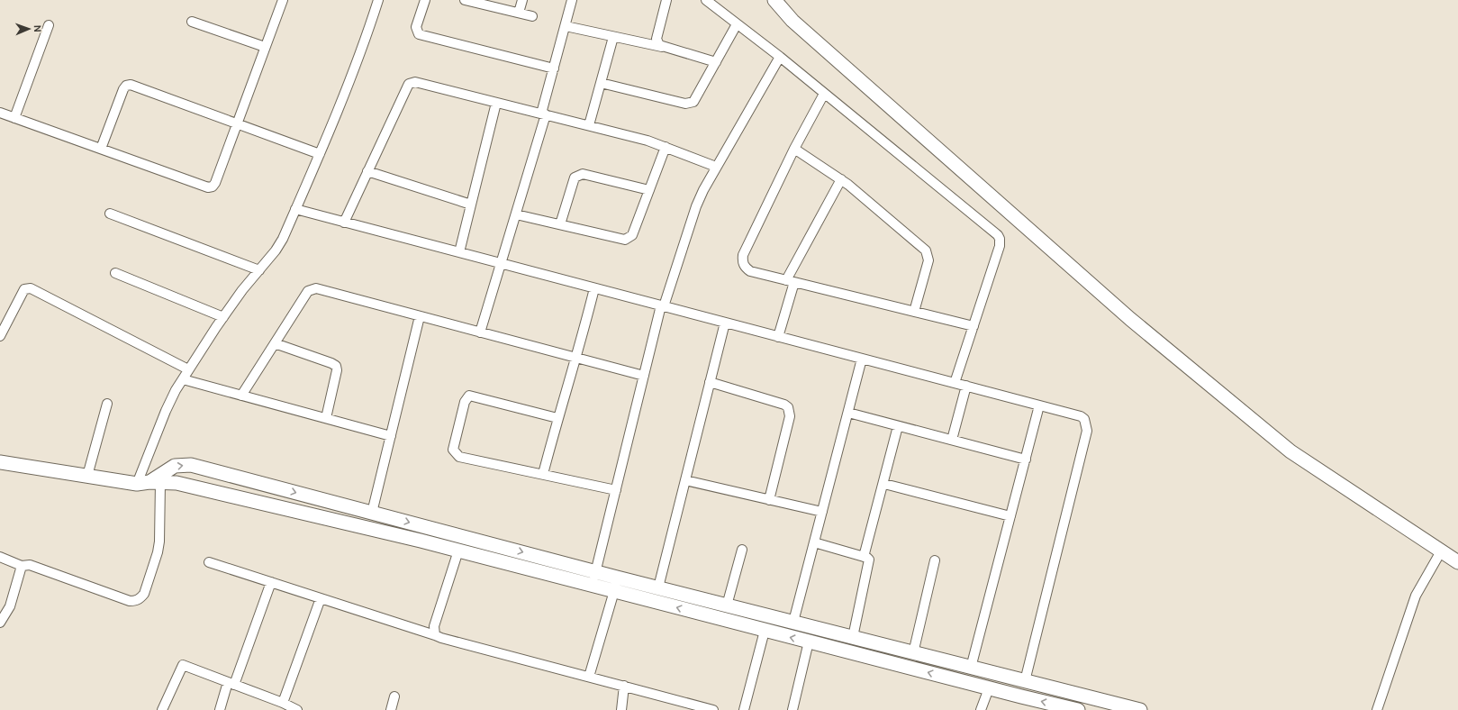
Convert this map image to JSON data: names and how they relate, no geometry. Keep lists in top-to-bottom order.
{
  "north": "right"
}
